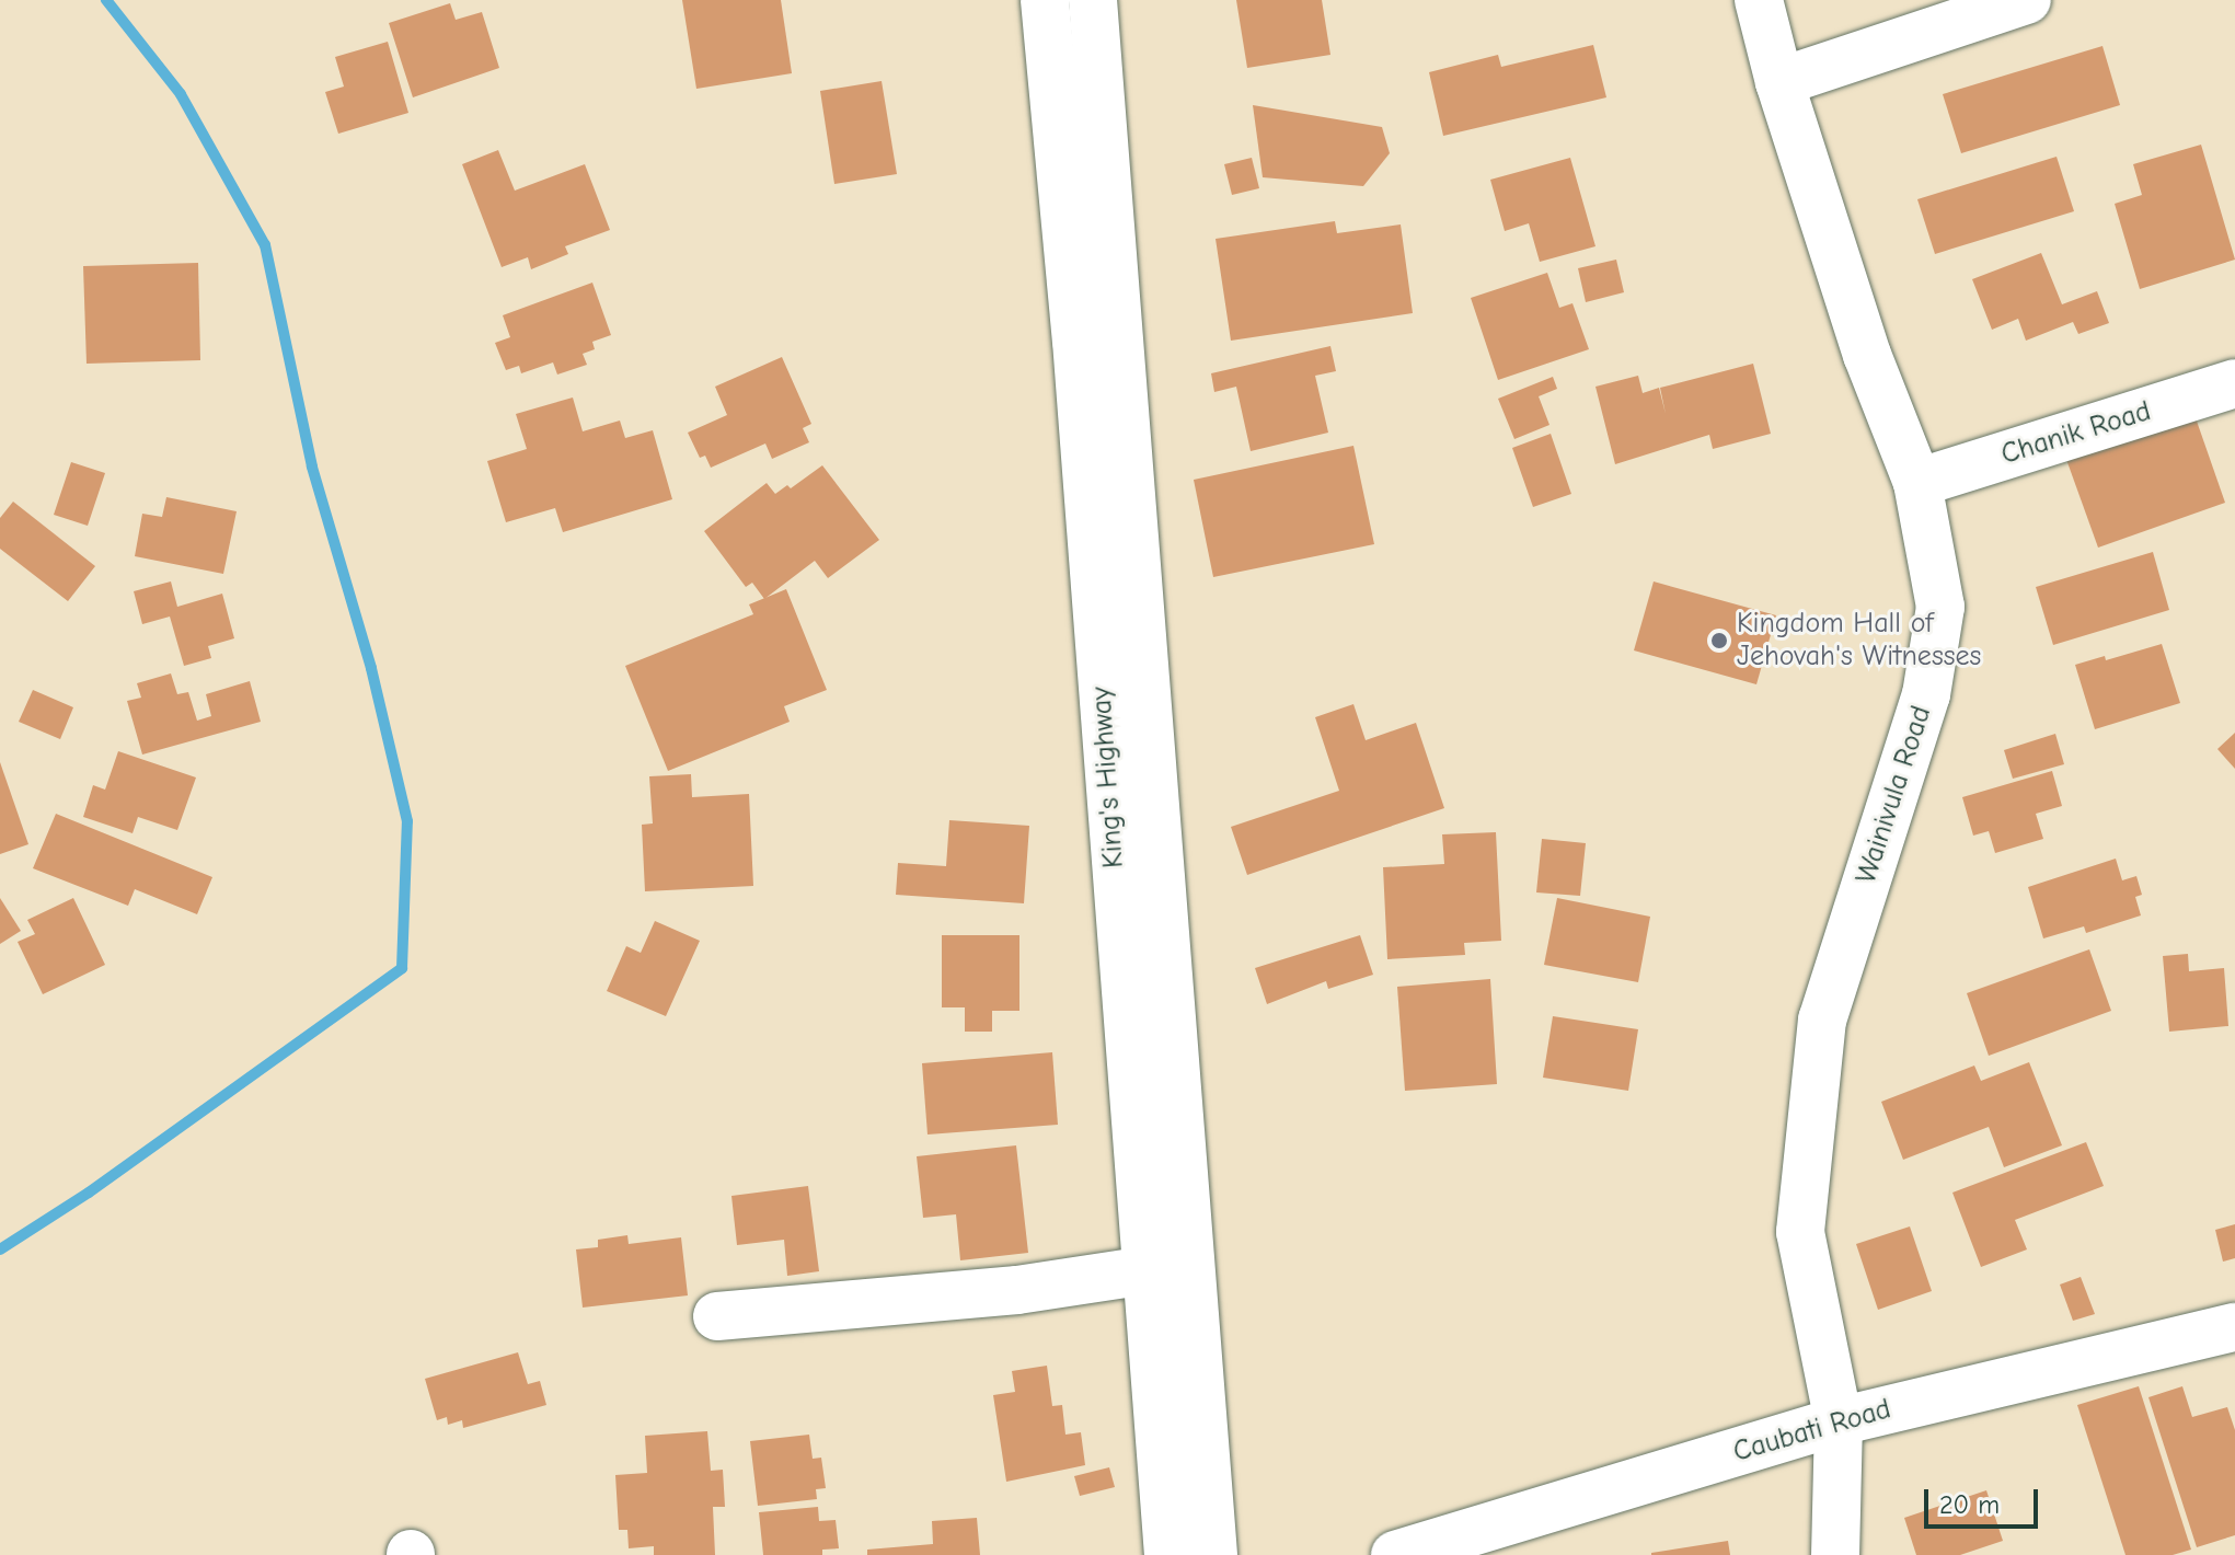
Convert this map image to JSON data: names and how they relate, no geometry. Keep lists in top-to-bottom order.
{
  "streets": {
    "main road": [
      "Chanik Road",
      "King's Highway",
      "Wainivula Road",
      "Caubati Road"
    ]
  },
  "crossings": [
    ["Chanik Road", "Wainivula Road"],
    ["Wainivula Road", "Caubati Road"]
  ],
  "places": ["Kingdom Hall of Jehovah's Witnesses"],
  "scale_bar": "20 m"
}
